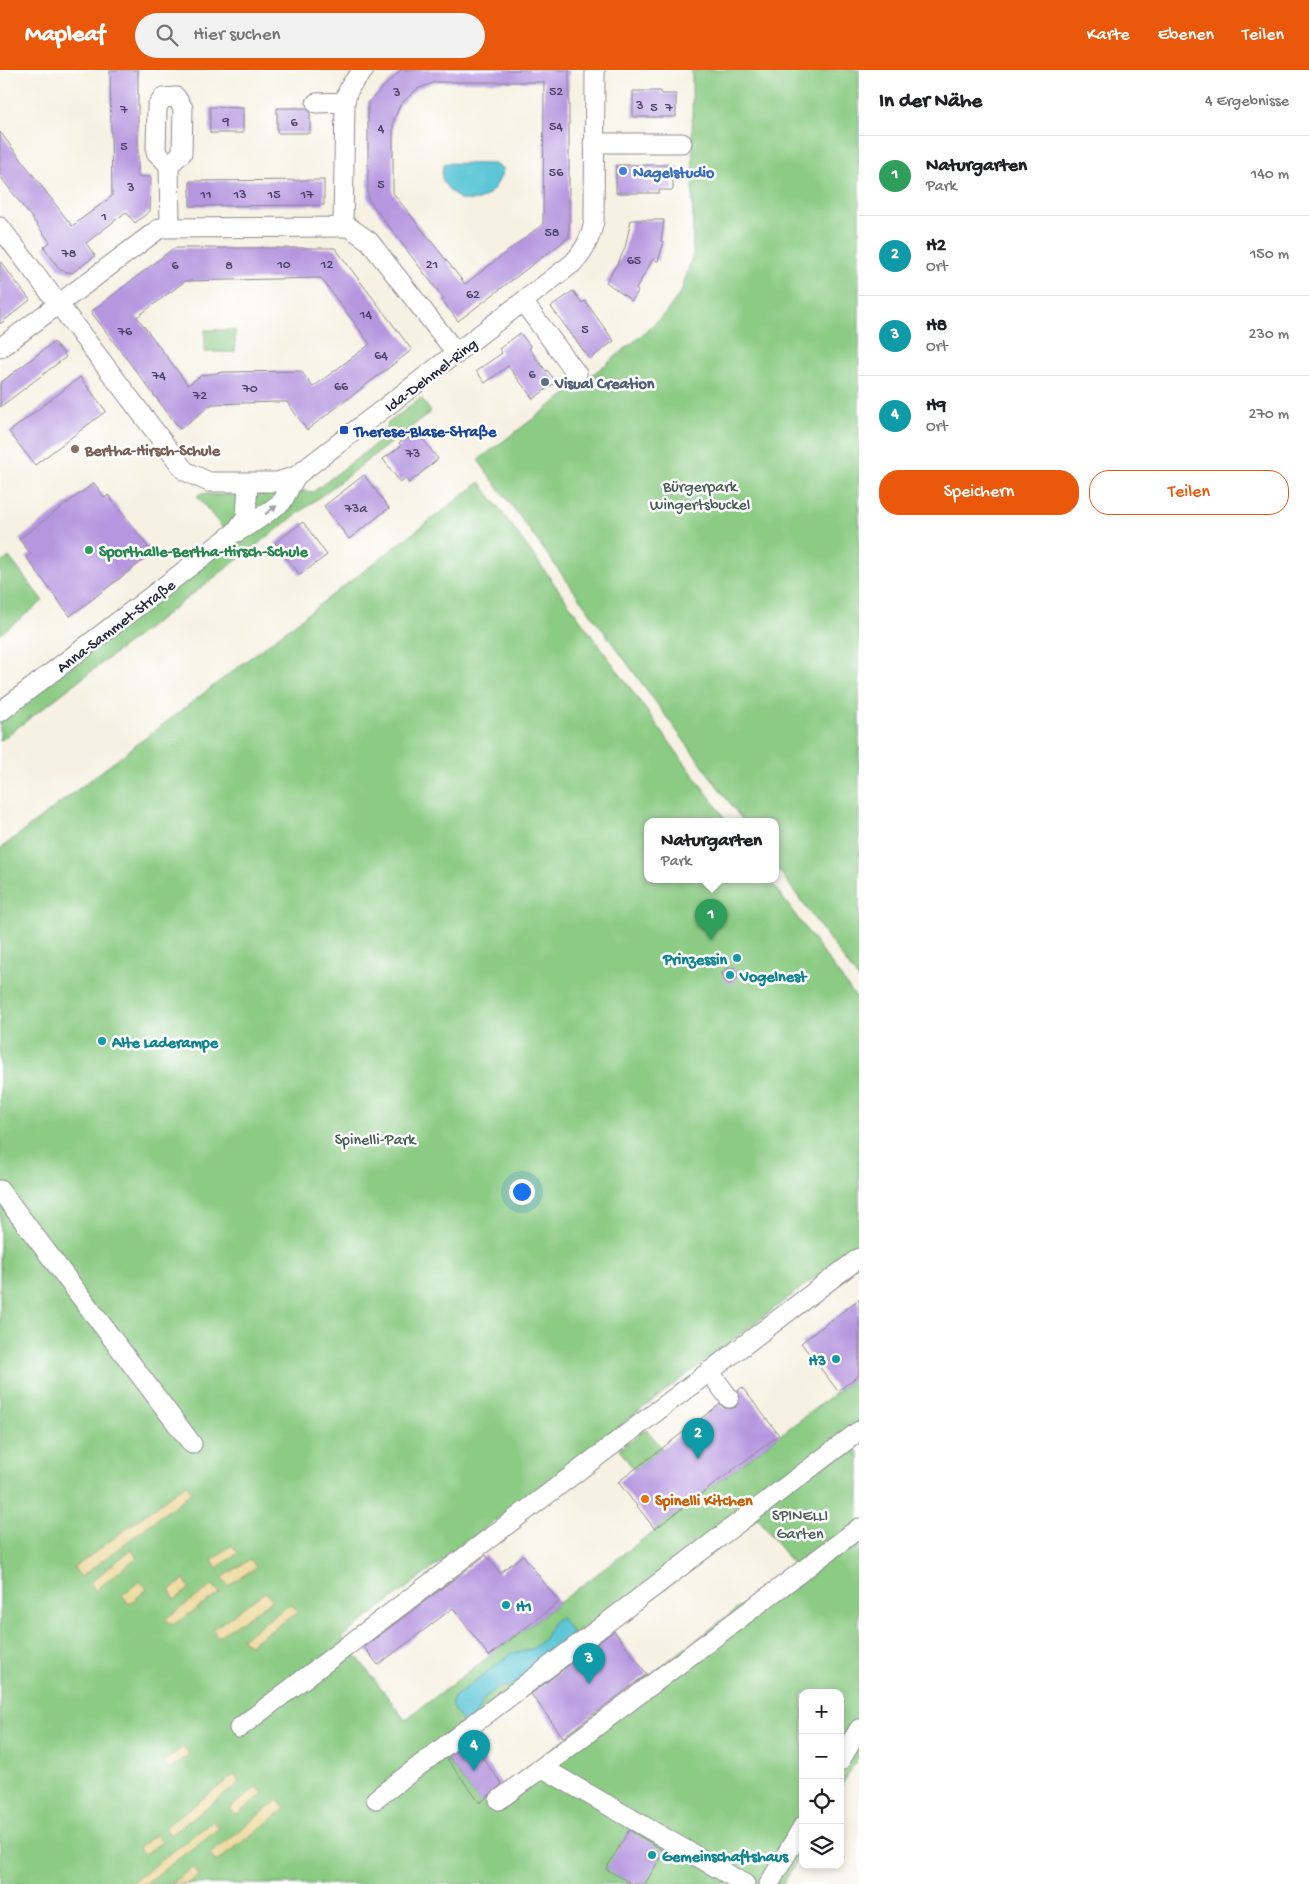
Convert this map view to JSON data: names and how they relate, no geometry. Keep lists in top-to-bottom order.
{
  "streets": {
    "street": ["Ida-Dehmel-Ring", "Anna-Sammet-Straße"]
  },
  "crossings": [
    ["Ida-Dehmel-Ring", "Anna-Sammet-Straße"]
  ],
  "parks": ["Bürgerpark Wingertsbuckel", "Spinelli-Park", "SPINELLI Garten"],
  "places": {
    "other": [
      "Nagelstudio",
      "Visual Creation",
      "Bertha-Hirsch-Schule",
      "Sporthalle-Bertha-Hirsch-Schule",
      "Prinzessin",
      "Vogelnest",
      "Alte Laderampe",
      "H3",
      "Spinelli Kitchen",
      "H1",
      "Gemeinschaftshaus"
    ],
    "transit": ["Therese-Blase-Straße"]
  },
  "house_numbers": [
    "52",
    "3",
    "3",
    "5",
    "7",
    "7",
    "9",
    "6",
    "54",
    "4",
    "5",
    "56",
    "5",
    "3",
    "11",
    "13",
    "15",
    "17",
    "1",
    "58",
    "78",
    "65",
    "10",
    "12",
    "21",
    "6",
    "8",
    "62",
    "14",
    "5",
    "76",
    "64",
    "6",
    "74",
    "66",
    "70",
    "72",
    "73",
    "73a"
  ],
  "page": {
    "header": "Mapleaf",
    "search": "Hier suchen",
    "nav": ["Karte", "Ebenen", "Teilen"],
    "heading": ["In der Nähe", "4 Ergebnisse"],
    "list": [
      {
        "mark": "1",
        "name": "Naturgarten",
        "note": "Park",
        "value": "140 m"
      },
      {
        "mark": "2",
        "name": "H2",
        "note": "Ort",
        "value": "150 m"
      },
      {
        "mark": "3",
        "name": "H8",
        "note": "Ort",
        "value": "230 m"
      },
      {
        "mark": "4",
        "name": "H9",
        "note": "Ort",
        "value": "270 m"
      }
    ],
    "buttons": ["Speichern", "Teilen"],
    "popup": ["Naturgarten", "Park"],
    "pins": [
      "1",
      "2",
      "3",
      "4"
    ],
    "map_buttons": ["+", "−"]
  }
}
